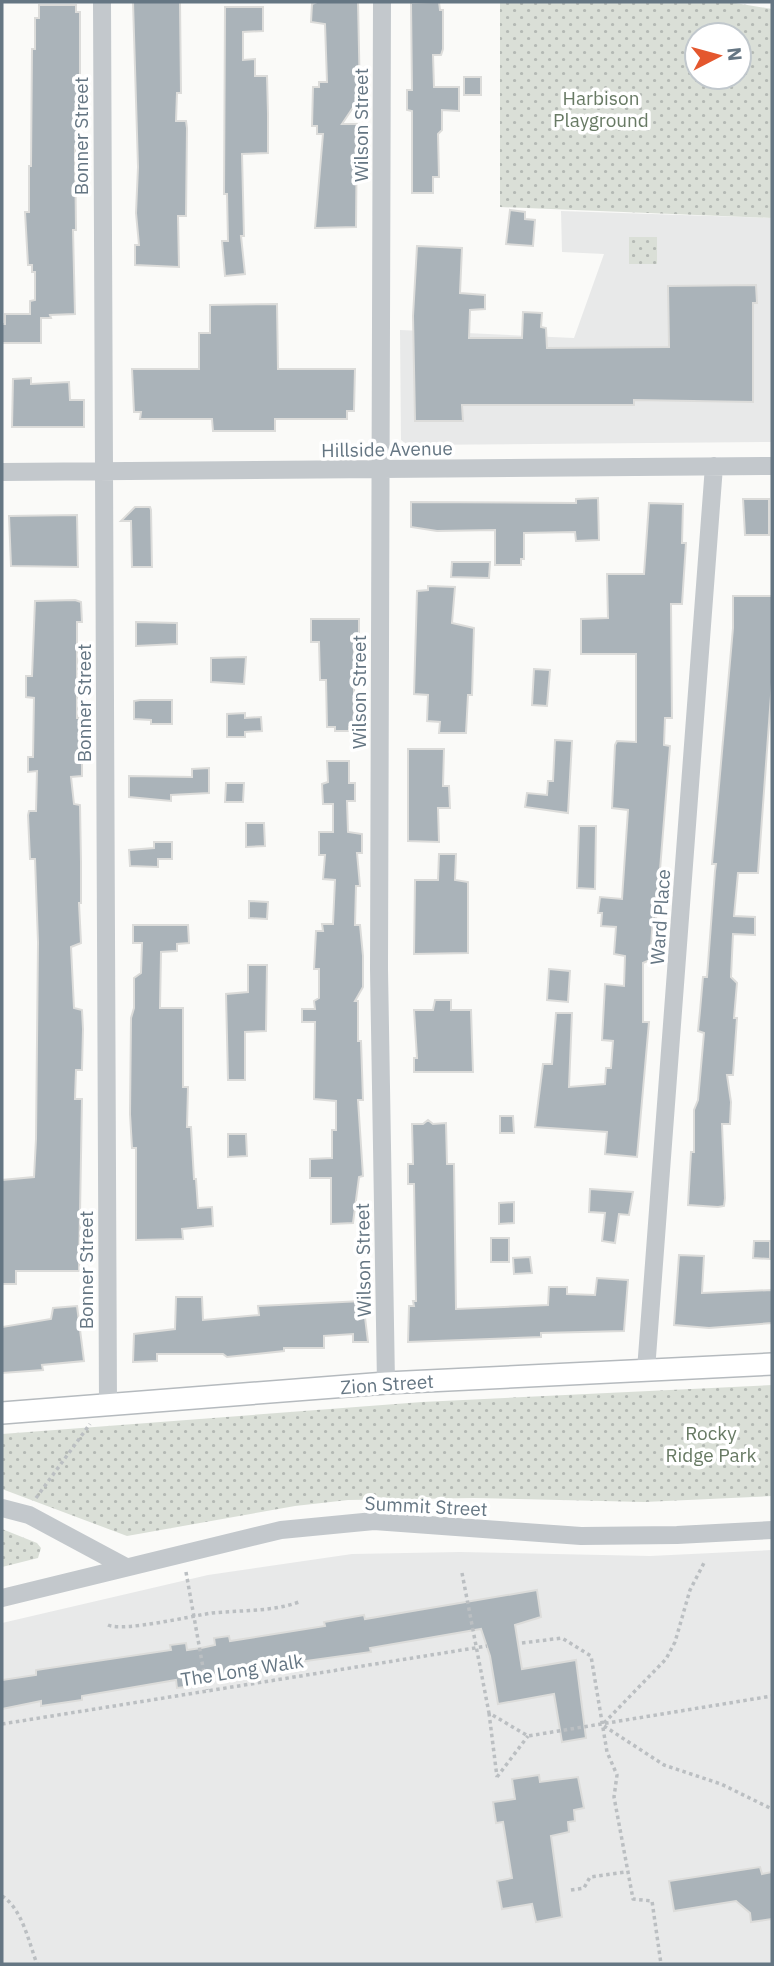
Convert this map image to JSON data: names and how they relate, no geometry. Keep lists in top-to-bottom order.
{
  "streets": {
    "main road": ["Zion Street"],
    "street": [
      "Wilson Street",
      "Bonner Street",
      "Hillside Avenue",
      "Ward Place",
      "Summit Street"
    ],
    "path": ["The Long Walk"]
  },
  "crossings": [
    ["Wilson Street", "Hillside Avenue"],
    ["Wilson Street", "Zion Street"],
    ["Bonner Street", "Hillside Avenue"],
    ["Bonner Street", "Zion Street"],
    ["Hillside Avenue", "Ward Place"],
    ["Ward Place", "Zion Street"]
  ],
  "parks": ["Harbison Playground", "Rocky Ridge Park"],
  "north": "right"
}
